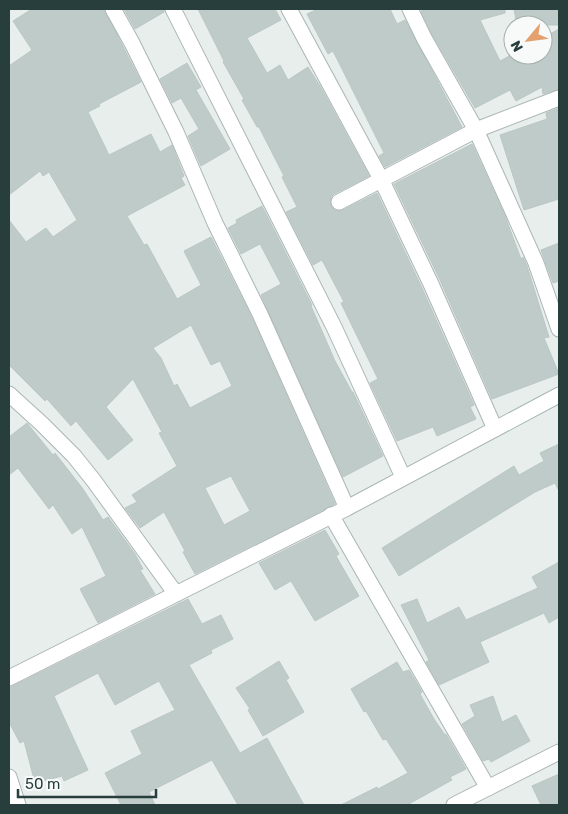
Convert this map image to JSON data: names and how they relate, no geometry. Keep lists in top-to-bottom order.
{
  "scale_bar": "50 m",
  "north": "bottom left"
}
